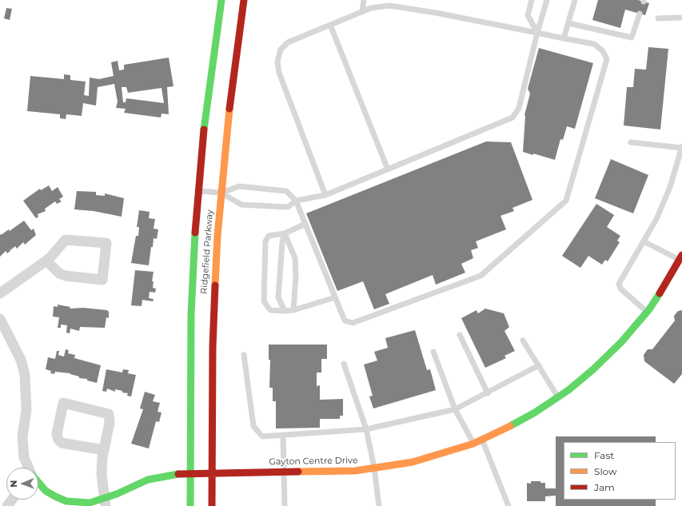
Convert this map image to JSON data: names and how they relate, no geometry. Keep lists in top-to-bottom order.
{
  "streets": {
    "main road": ["Ridgefield Parkway", "Gayton Centre Drive"]
  },
  "crossings": [
    ["Ridgefield Parkway", "Gayton Centre Drive"]
  ],
  "legend": ["Fast", "Slow", "Jam"],
  "north": "left"
}
